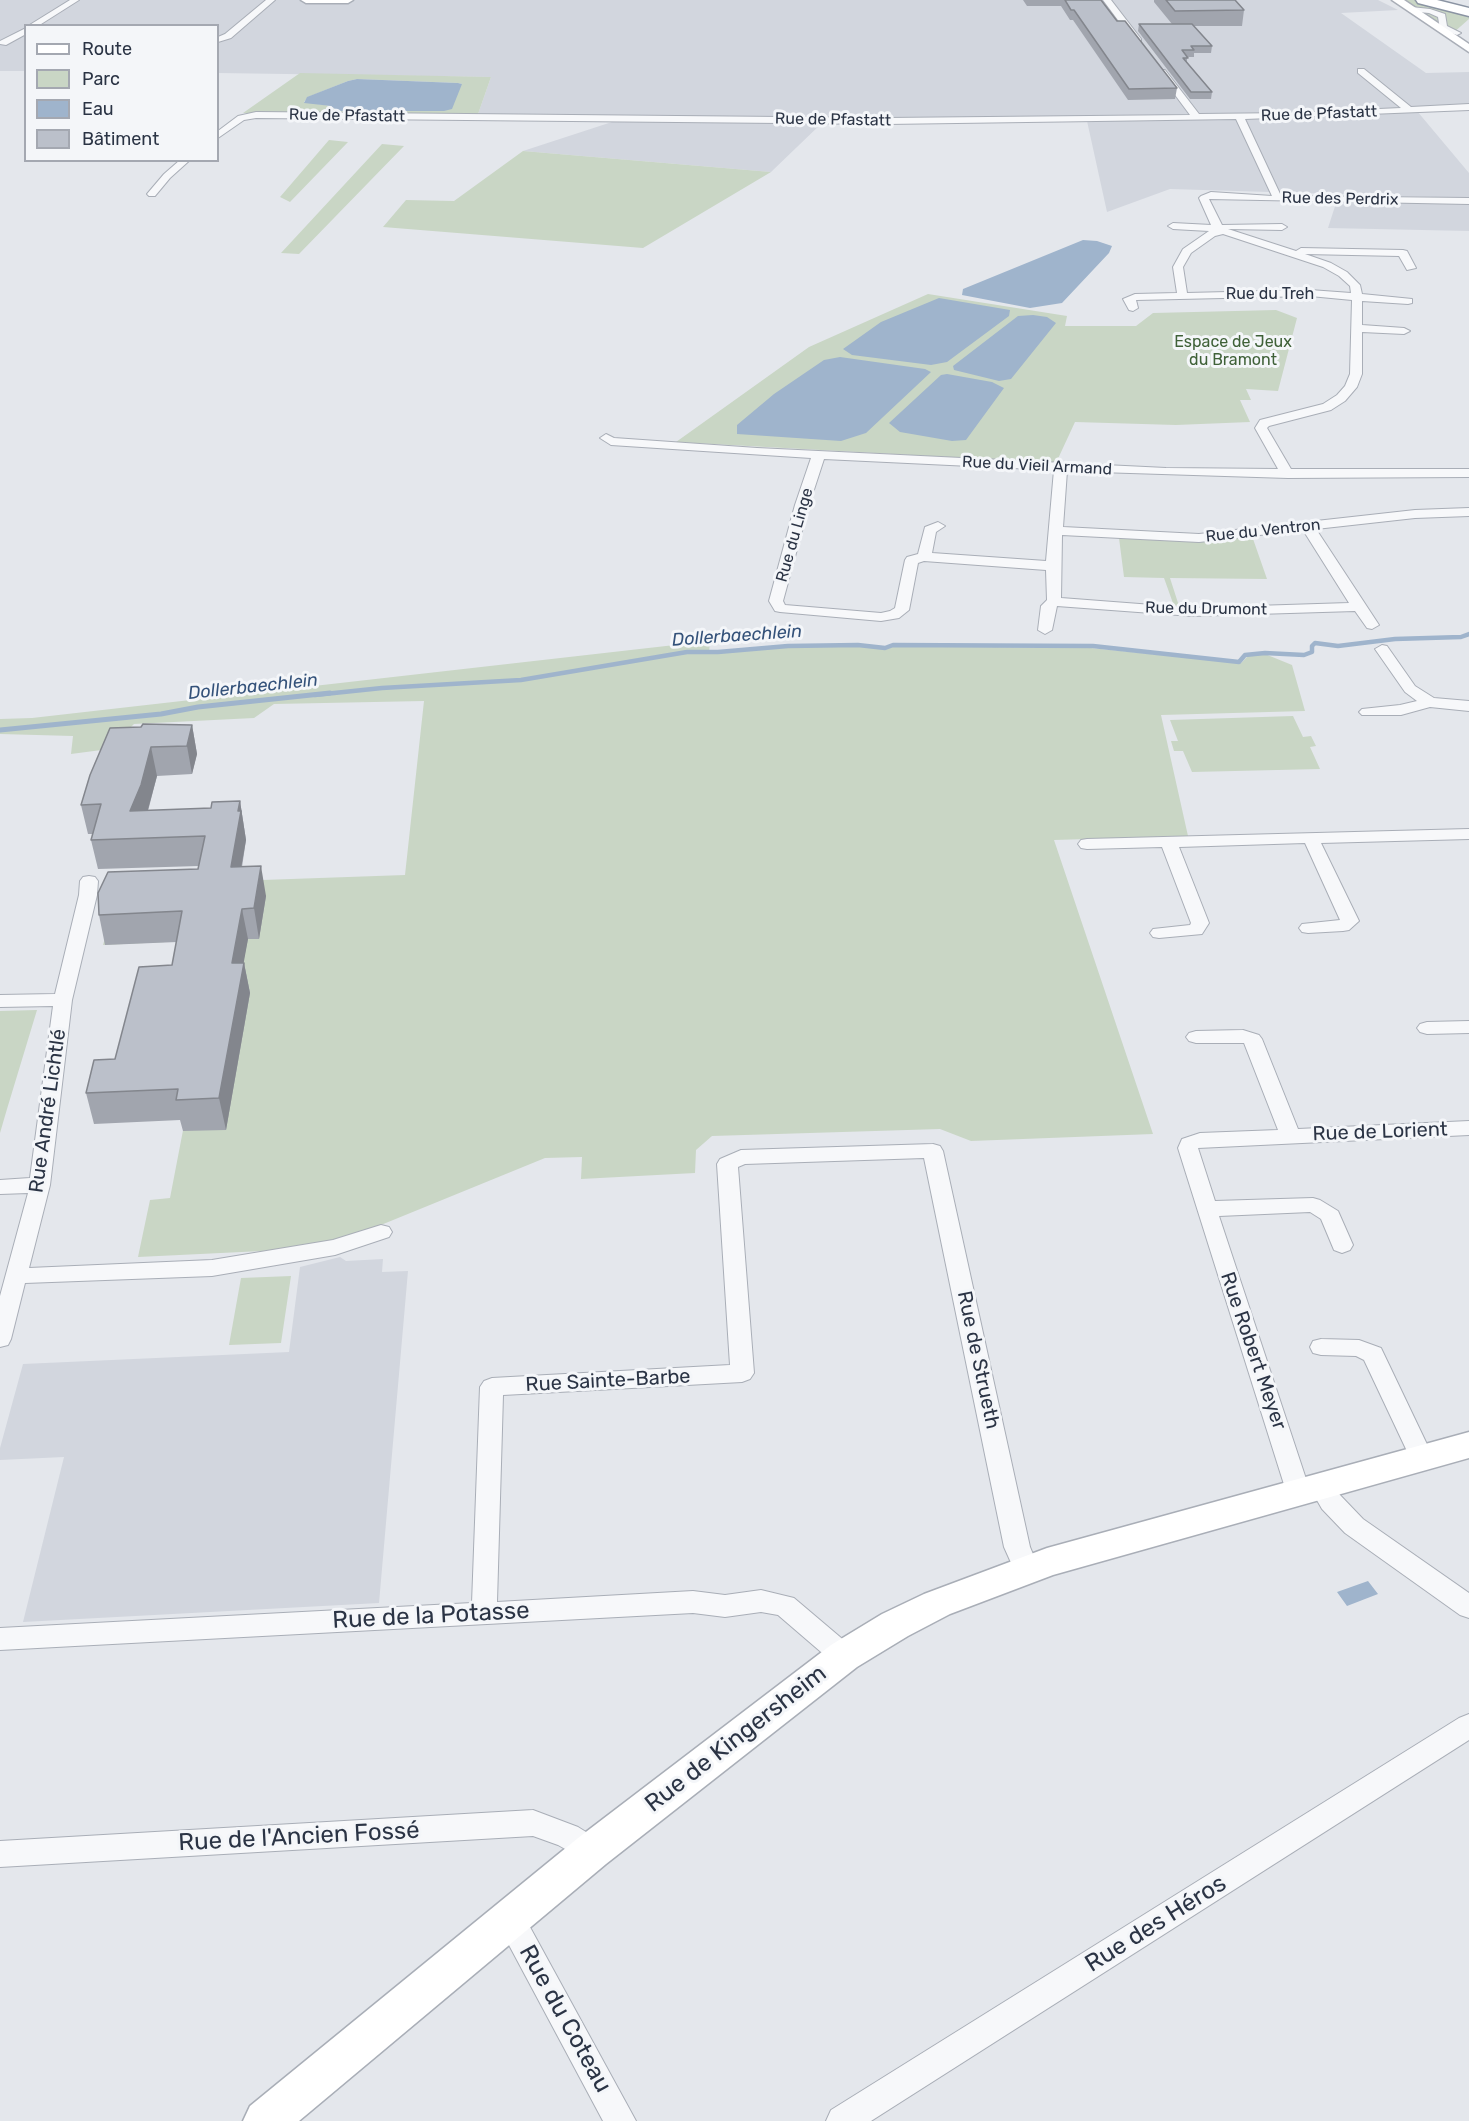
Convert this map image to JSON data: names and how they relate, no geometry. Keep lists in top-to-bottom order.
{
  "streets": {
    "street": [
      "Rue de Pfastatt",
      "Rue des Perdrix",
      "Rue du Treh",
      "Rue du Vieil Armand",
      "Rue du Ventron",
      "Rue du Linge",
      "Rue du Drumont",
      "Rue André Lichtlé",
      "Rue de Lorient",
      "Rue Robert Meyer",
      "Rue de Strueth",
      "Rue Sainte-Barbe",
      "Rue de la Potasse",
      "Rue de Kingersheim",
      "Rue de l'Ancien Fossé",
      "Rue des Héros",
      "Rue du Coteau"
    ]
  },
  "crossings": [
    ["Rue du Vieil Armand", "Rue du Linge"],
    ["Rue de Lorient", "Rue Robert Meyer"],
    ["Rue Robert Meyer", "Rue de Kingersheim"],
    ["Rue de Strueth", "Rue Sainte-Barbe"],
    ["Rue de Strueth", "Rue de Kingersheim"],
    ["Rue Sainte-Barbe", "Rue de la Potasse"],
    ["Rue de la Potasse", "Rue de Kingersheim"],
    ["Rue de Kingersheim", "Rue de l'Ancien Fossé"],
    ["Rue de Kingersheim", "Rue du Coteau"]
  ],
  "water": ["Dollerbaechlein"],
  "parks": ["Espace de Jeux du Bramont"],
  "legend": [
    "Route",
    "Parc",
    "Eau",
    "Bâtiment"
  ]
}
